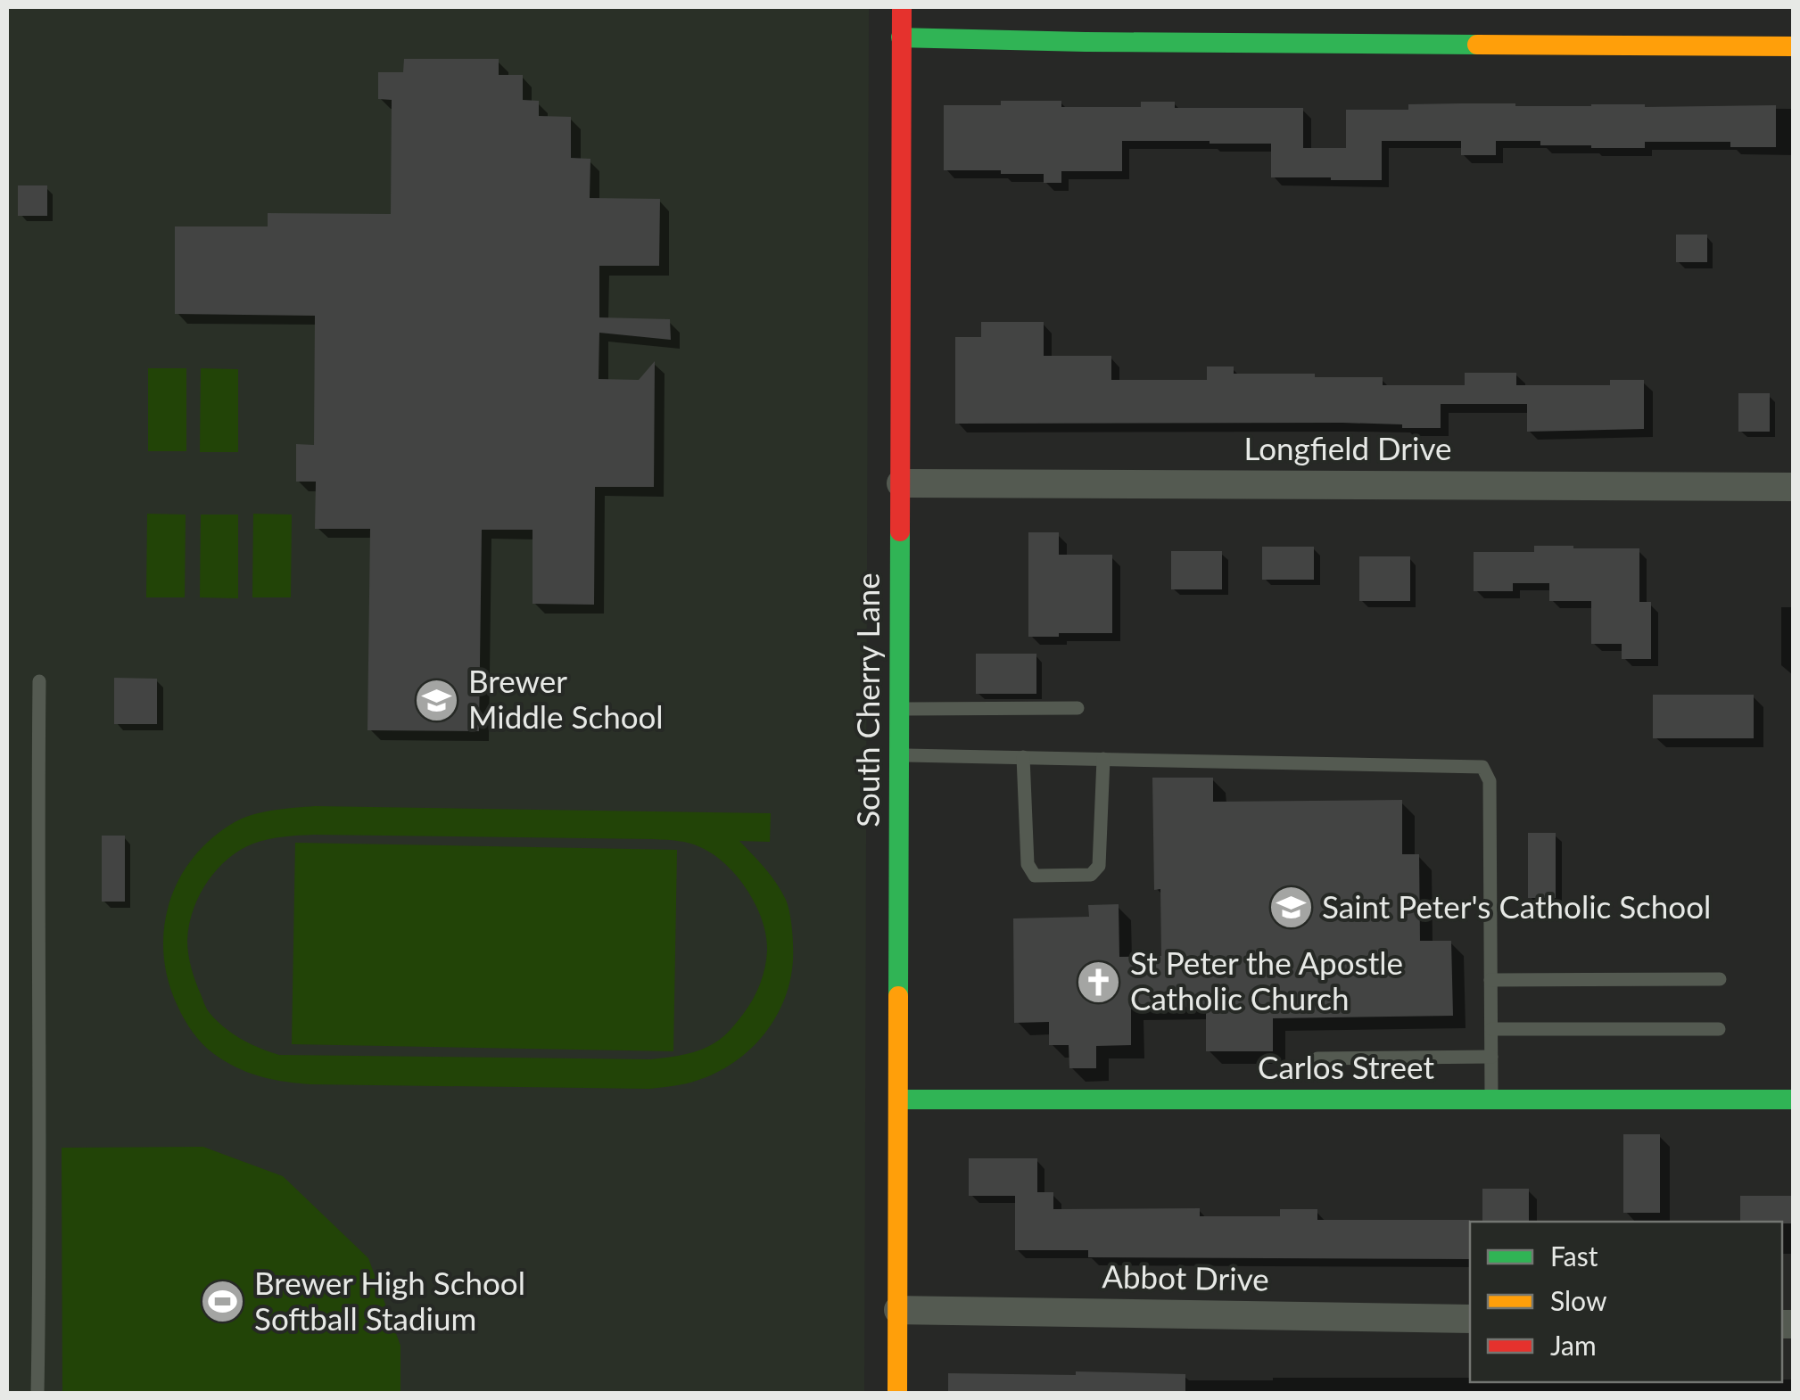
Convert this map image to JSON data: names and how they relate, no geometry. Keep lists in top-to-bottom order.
{
  "streets": {
    "street": [
      "Longfield Drive",
      "South Cherry Lane",
      "Carlos Street",
      "Abbot Drive"
    ]
  },
  "crossings": [
    ["Longfield Drive", "South Cherry Lane"],
    ["South Cherry Lane", "Carlos Street"],
    ["South Cherry Lane", "Abbot Drive"]
  ],
  "places": {
    "school or university": ["Brewer Middle School", "Saint Peter's Catholic School"],
    "church": ["St Peter the Apostle Catholic Church"],
    "sports": ["Brewer High School Softball Stadium"]
  },
  "legend": ["Fast", "Slow", "Jam"]
}
